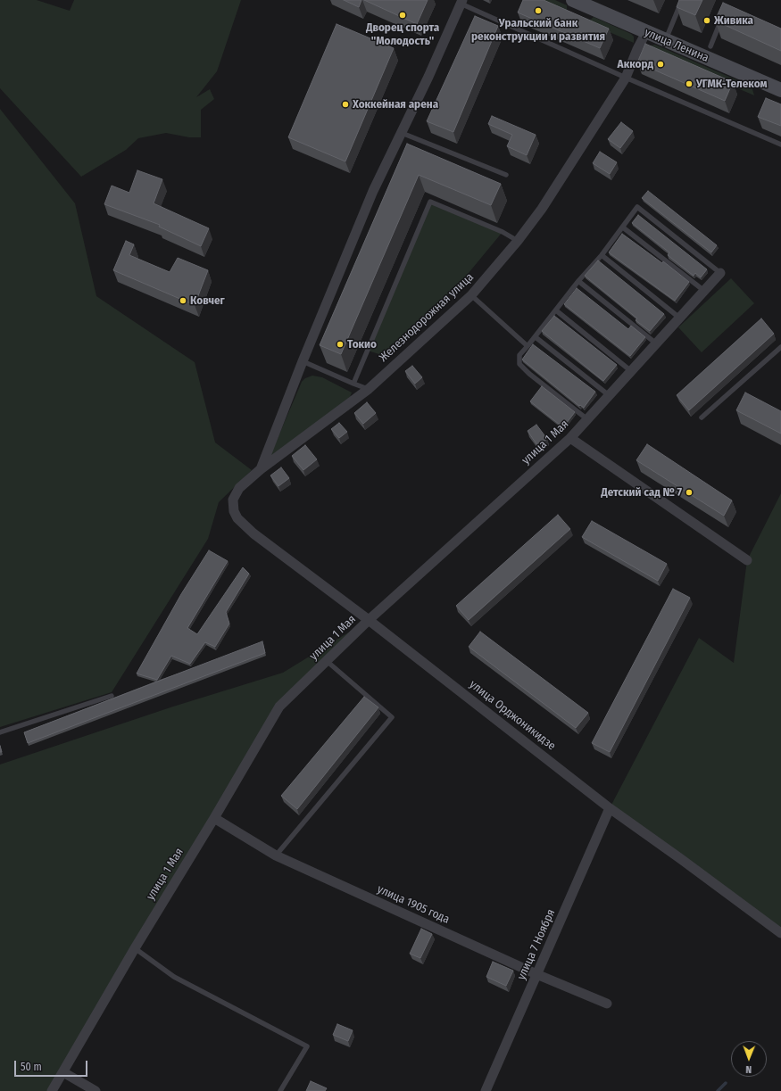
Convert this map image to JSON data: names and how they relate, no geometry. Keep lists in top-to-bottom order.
{
  "streets": {
    "main road": ["улица Ленина"],
    "street": [
      "Железнодорожная улица",
      "улица 1 Мая",
      "улица Орджоникидзе",
      "улица 1905 года",
      "улица 7 Ноября"
    ]
  },
  "crossings": [
    ["улица Ленина", "Железнодорожная улица"],
    ["Железнодорожная улица", "улица Орджоникидзе"],
    ["улица 1 Мая", "улица Орджоникидзе"],
    ["улица 1 Мая", "улица 1905 года"],
    ["улица Орджоникидзе", "улица 7 Ноября"],
    ["улица 1905 года", "улица 7 Ноября"]
  ],
  "places": [
    "Уральский банк реконструкции и развития",
    "Дворец спорта \"Молодость\"",
    "Живика",
    "Аккорд",
    "УГМК-Телеком",
    "Хоккейная арена",
    "Ковчег",
    "Токио",
    "Детский сад № 7"
  ],
  "scale_bar": "50 m",
  "north": "bottom"
}
